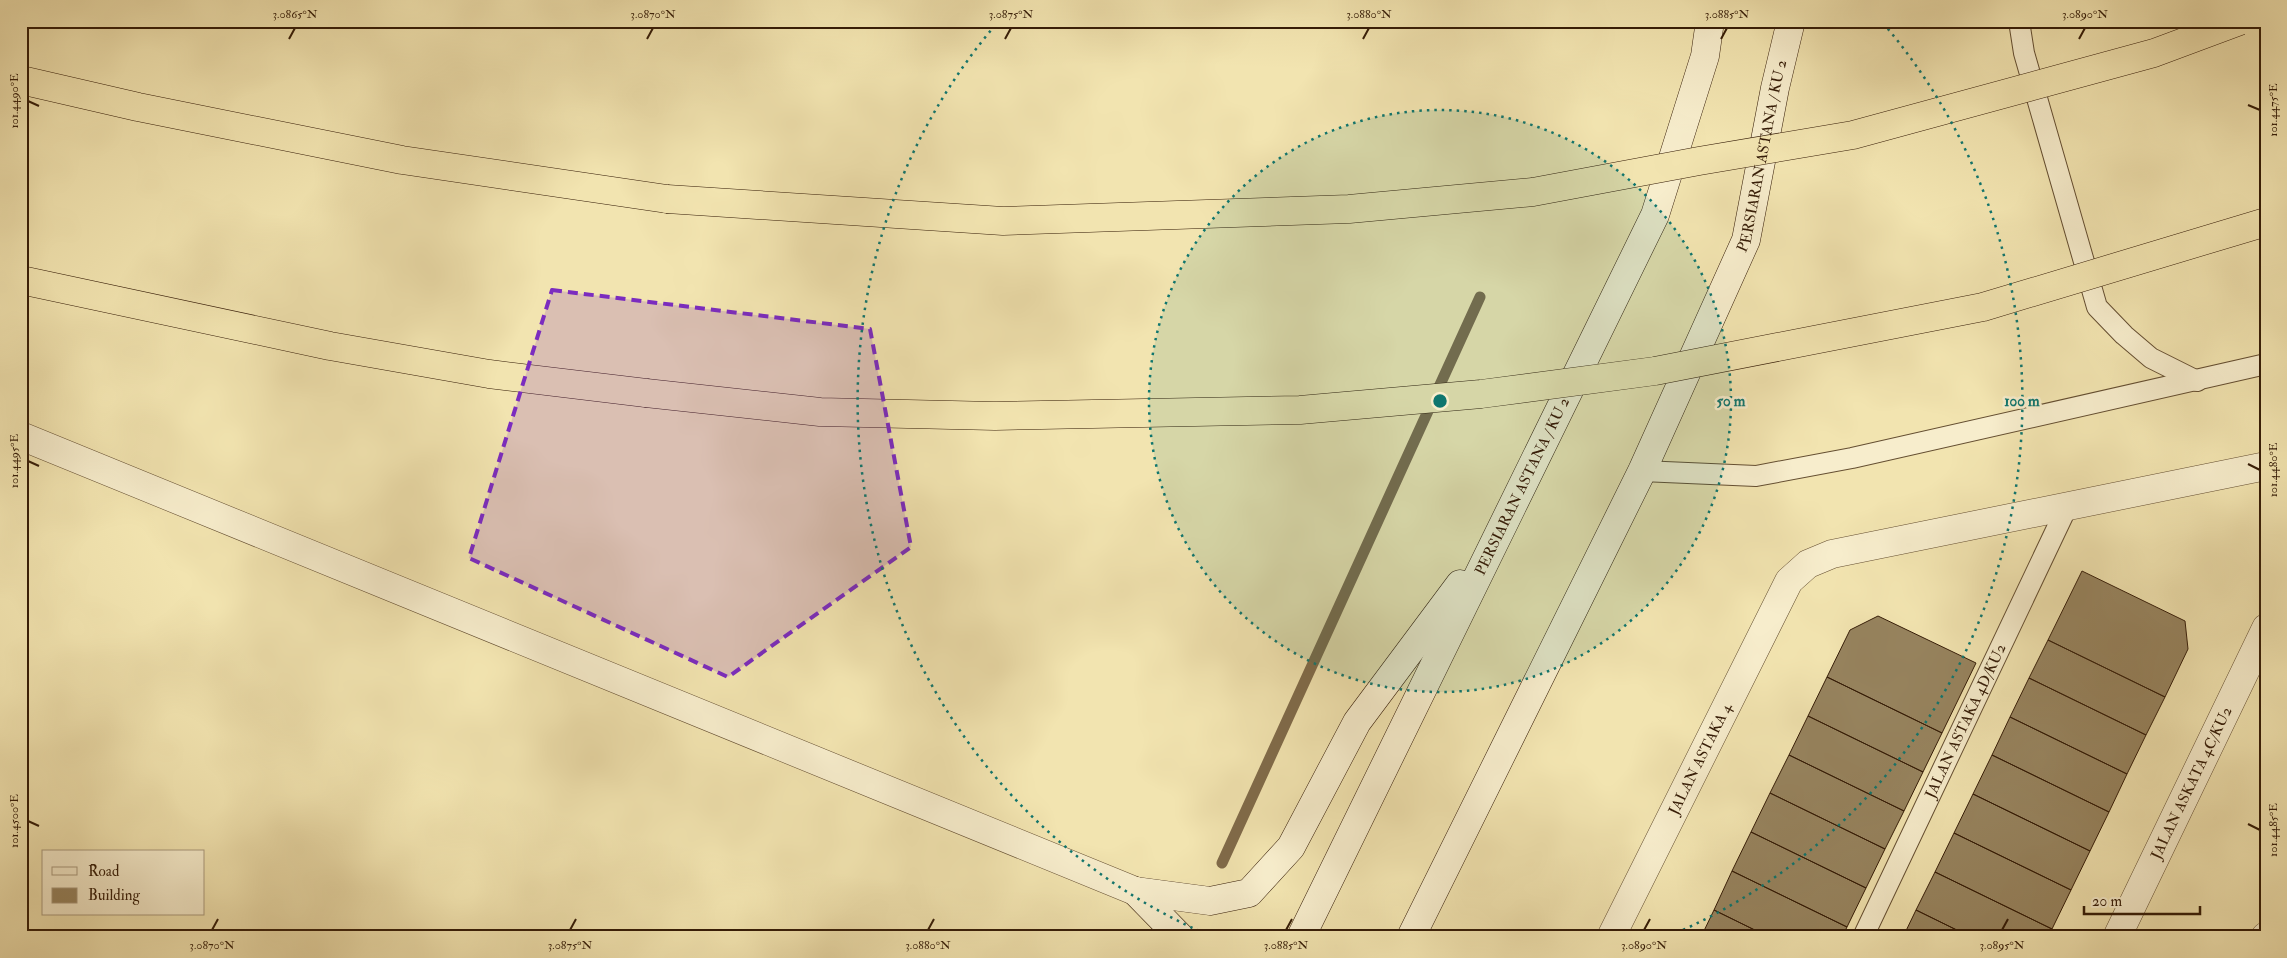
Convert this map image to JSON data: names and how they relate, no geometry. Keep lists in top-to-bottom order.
{
  "streets": {
    "street": ["PERSIARAN ASTANA / KU 2", "JALAN ASTAKA 4", "JALAN ASKATA 4C/KU2"],
    "lane": ["JALAN ASTAKA 4D/KU2"]
  },
  "crossings": [
    ["JALAN ASTAKA 4D/KU2", "JALAN ASTAKA 4"]
  ],
  "legend": ["Road", "Building"],
  "scale_bar": "20 m",
  "coordinates": [
    "3.0865°N",
    "3.0870°N",
    "3.0875°N",
    "3.0880°N",
    "3.0885°N",
    "3.0890°N",
    "101.4490°E",
    "101.4475°E",
    "101.4495°E",
    "101.4480°E",
    "101.4500°E",
    "101.4485°E",
    "3.0895°N"
  ],
  "rings": ["50 m", "100 m"]
}
